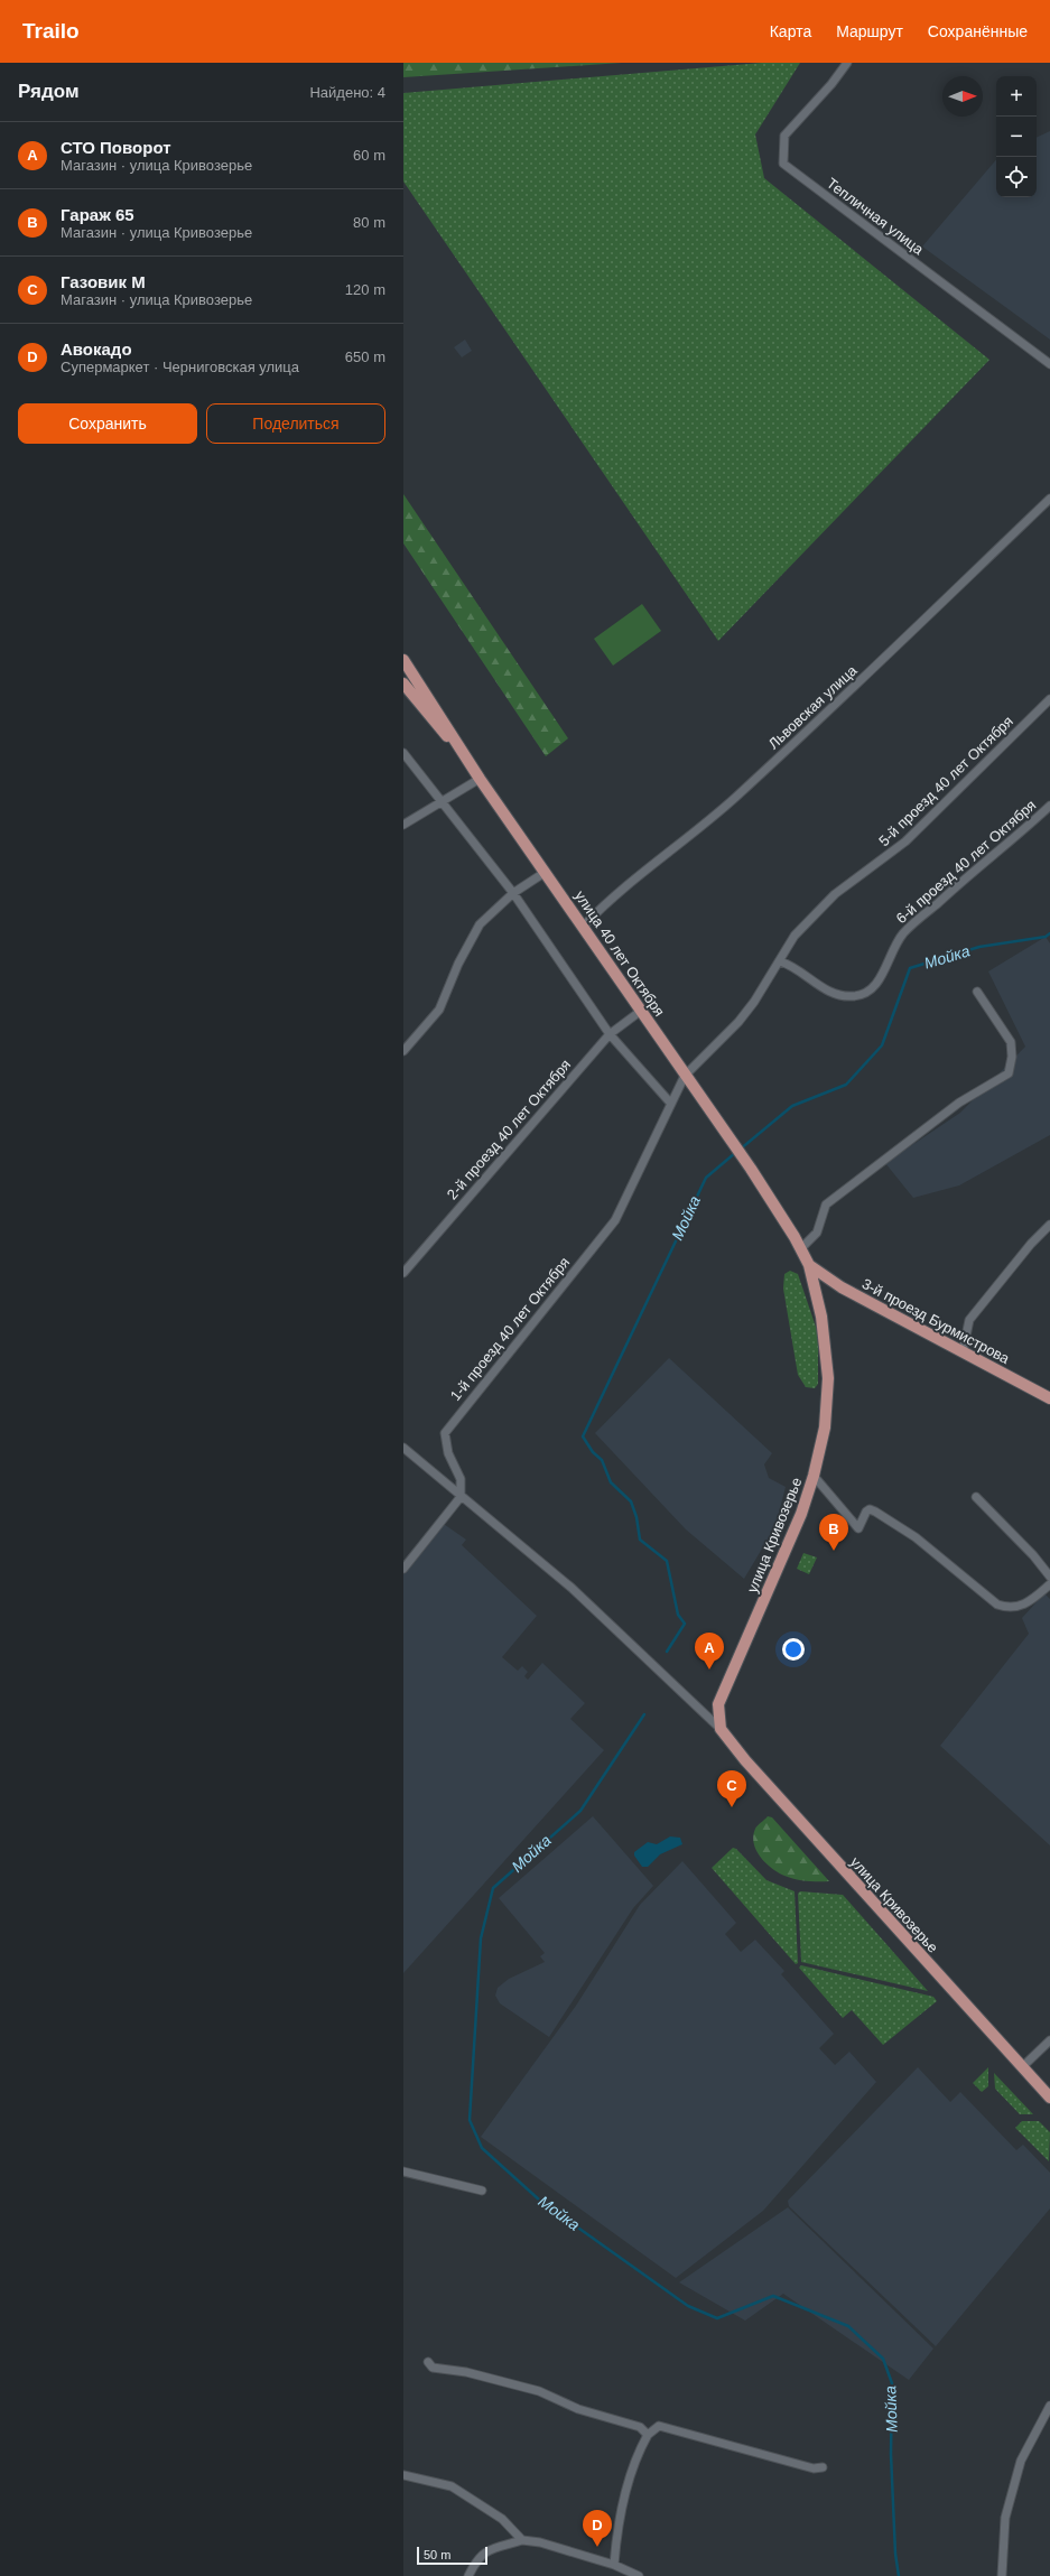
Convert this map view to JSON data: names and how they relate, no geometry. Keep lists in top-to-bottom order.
{
  "streets": {
    "main road": ["улица 40 лет Октября", "3-й проезд Бурмистрова", "улица Кривозерье"],
    "street": [
      "Тепличная улица",
      "Львовская улица",
      "5-й проезд 40 лет Октября",
      "6-й проезд 40 лет Октября",
      "2-й проезд 40 лет Октября",
      "1-й проезд 40 лет Октября"
    ]
  },
  "crossings": [
    ["Львовская улица", "улица 40 лет Октября"],
    ["5-й проезд 40 лет Октября", "6-й проезд 40 лет Октября"],
    ["5-й проезд 40 лет Октября", "улица 40 лет Октября"],
    ["5-й проезд 40 лет Октября", "1-й проезд 40 лет Октября"],
    ["улица 40 лет Октября", "2-й проезд 40 лет Октября"],
    ["улица 40 лет Октября", "3-й проезд Бурмистрова"],
    ["улица 40 лет Октября", "улица Кривозерье"],
    ["3-й проезд Бурмистрова", "улица Кривозерье"],
    ["1-й проезд 40 лет Октября", "улица Кривозерье"]
  ],
  "water": ["Мойка"],
  "scale_bar": "50 m",
  "north": "right",
  "page": {
    "header": "Trailo",
    "nav": ["Карта", "Маршрут", "Сохранённые"],
    "heading": ["Рядом", "Найдено: 4"],
    "map_buttons": ["+", "−"],
    "list": [
      {
        "mark": "A",
        "name": "СТО Поворот",
        "note": "Магазин · улица Кривозерье",
        "value": "60 m"
      },
      {
        "mark": "B",
        "name": "Гараж 65",
        "note": "Магазин · улица Кривозерье",
        "value": "80 m"
      },
      {
        "mark": "C",
        "name": "Газовик М",
        "note": "Магазин · улица Кривозерье",
        "value": "120 m"
      },
      {
        "mark": "D",
        "name": "Авокадо",
        "note": "Супермаркет · Черниговская улица",
        "value": "650 m"
      }
    ],
    "buttons": ["Сохранить", "Поделиться"],
    "pins": [
      "B",
      "A",
      "C",
      "D"
    ],
    "scale": "50 m"
  }
}
